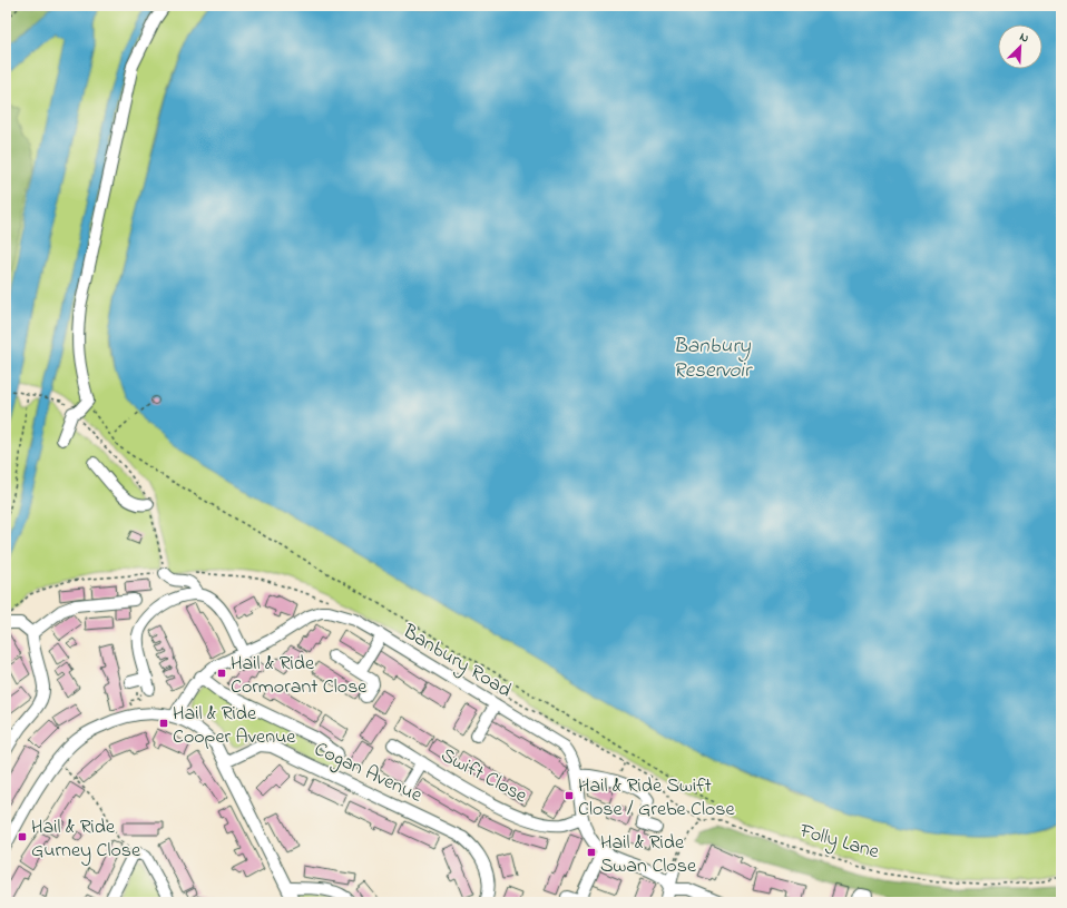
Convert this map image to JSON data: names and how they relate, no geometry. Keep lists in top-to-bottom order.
{
  "streets": {
    "street": ["Banbury Road", "Cogan Avenue", "Swift Close"],
    "path": ["Folly Lane"]
  },
  "crossings": [
    ["Banbury Road", "Swift Close"]
  ],
  "water": ["Banbury Reservoir"],
  "places": {
    "transit": [
      "Hail & Ride Cormorant Close",
      "Hail & Ride Cooper Avenue",
      "Hail & Ride Swift Close / Grebe Close",
      "Hail & Ride Gurney Close",
      "Hail & Ride Swan Close"
    ]
  },
  "north": "top right"
}
